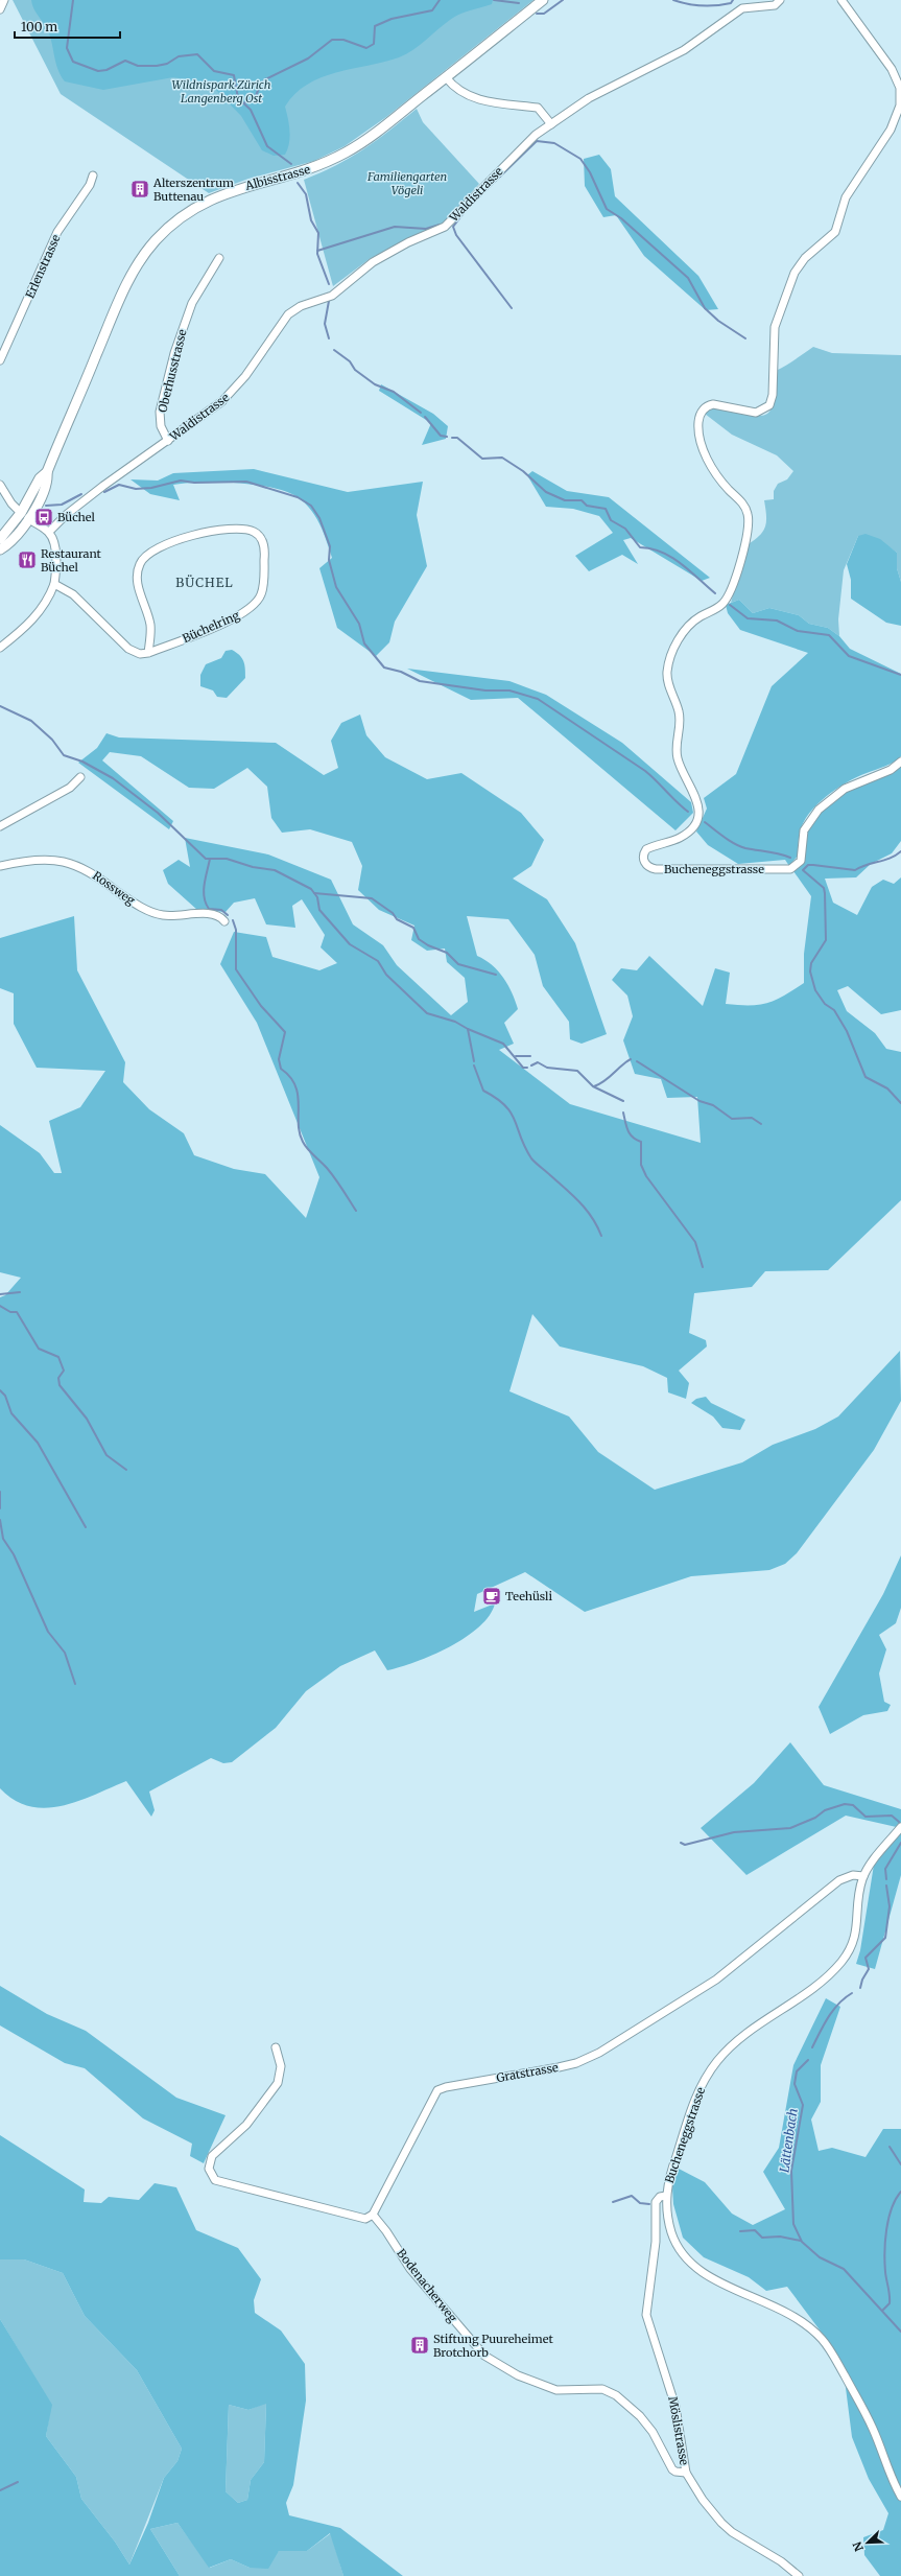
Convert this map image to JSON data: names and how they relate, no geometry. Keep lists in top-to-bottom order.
{
  "streets": {
    "main road": ["Albisstrasse"],
    "street": [
      "Waldistrasse",
      "Erlenstrasse",
      "Oberhusstrasse",
      "Büchelring",
      "Bucheneggstrasse",
      "Rossweg",
      "Gratstrasse",
      "Bodenacherweg",
      "Möslistrasse"
    ]
  },
  "crossings": [
    ["Waldistrasse", "Oberhusstrasse"],
    ["Bucheneggstrasse", "Gratstrasse"],
    ["Bucheneggstrasse", "Möslistrasse"],
    ["Gratstrasse", "Bodenacherweg"],
    ["Bodenacherweg", "Möslistrasse"]
  ],
  "districts": ["BÜCHEL"],
  "water": ["Lättenbach"],
  "parks": ["Wildnispark Zürich Langenberg Ost", "Familiengarten Vögeli"],
  "places": {
    "building": ["Alterszentrum Buttenau", "Stiftung Puureheimet Brotchorb"],
    "bus stop": ["Büchel"],
    "restaurant": ["Restaurant Büchel"],
    "cafe": ["Teehüsli"]
  },
  "scale_bar": "100 m",
  "north": "bottom left"
}
